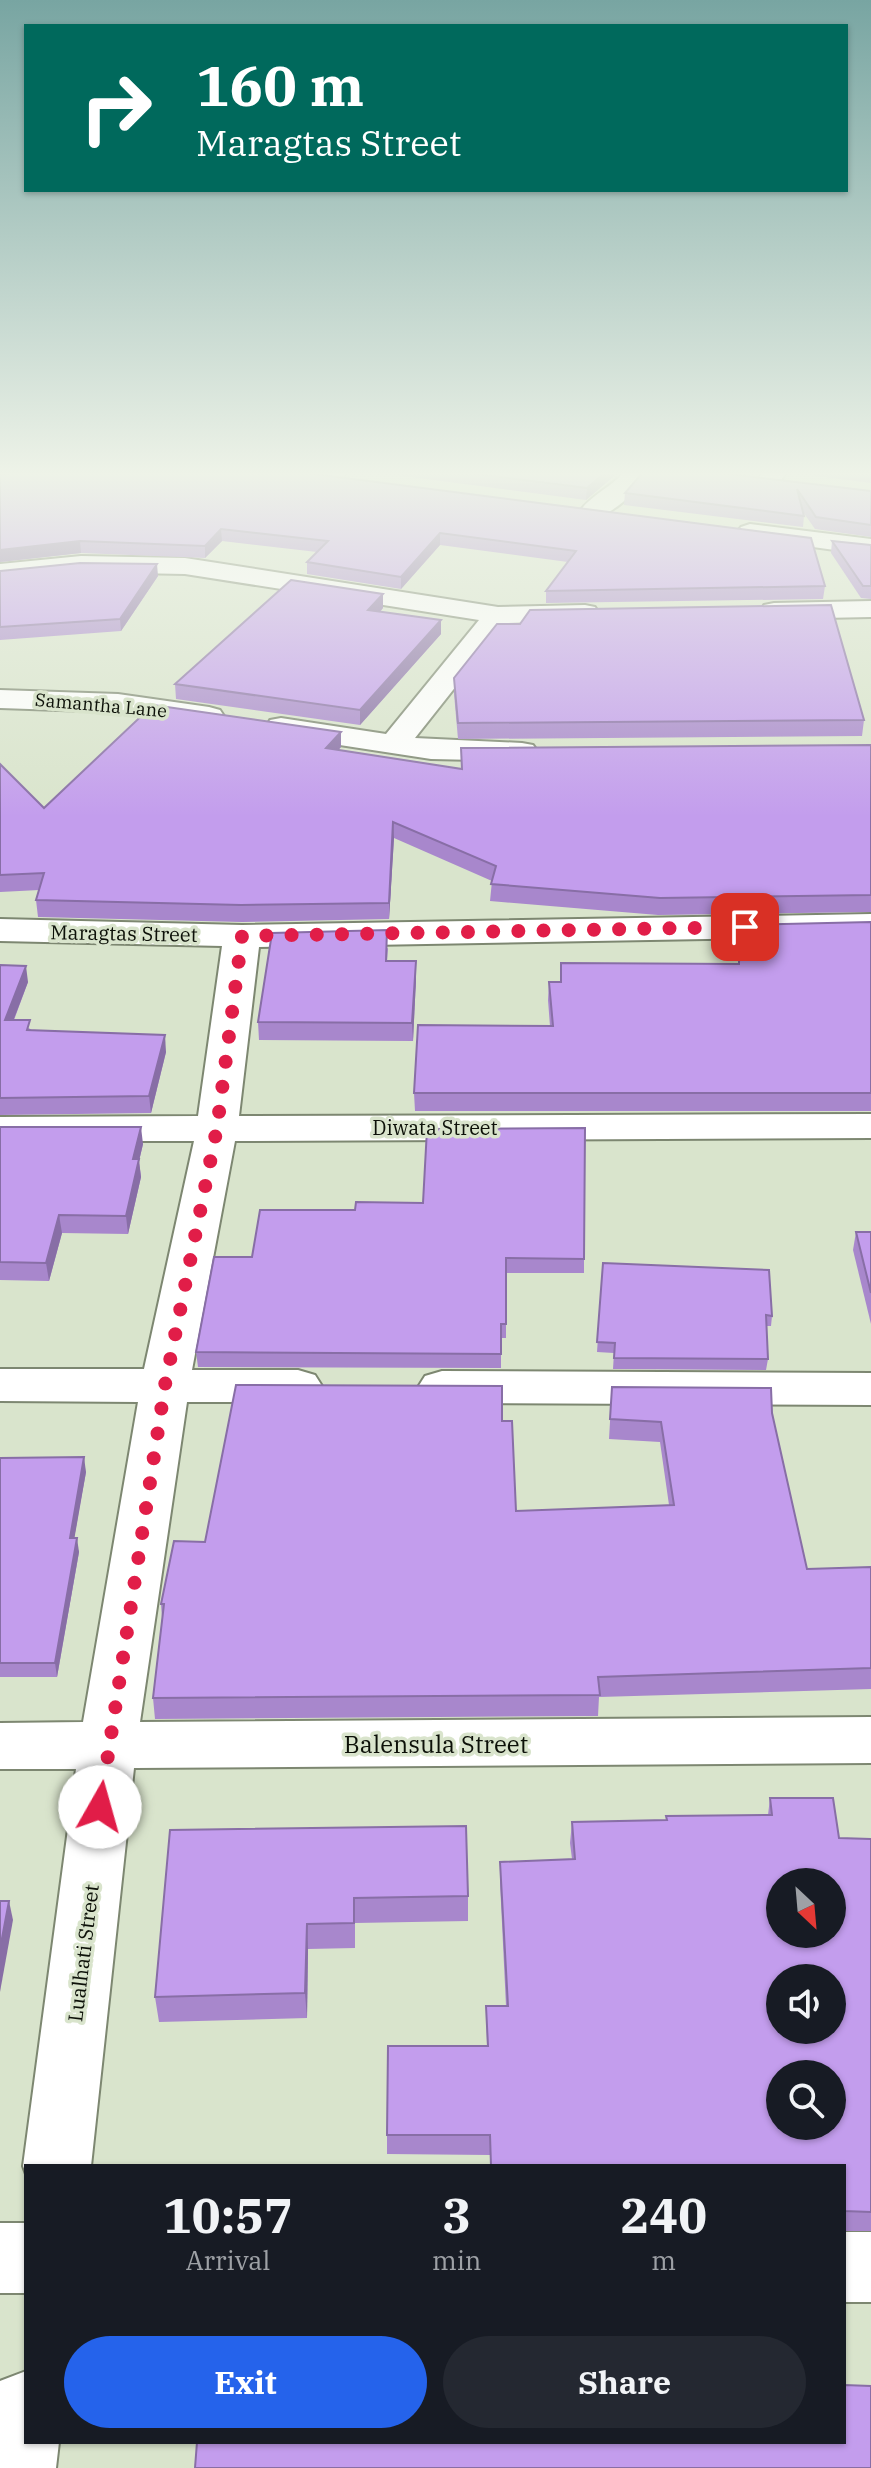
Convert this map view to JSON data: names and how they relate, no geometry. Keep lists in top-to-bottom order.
{
  "streets": {
    "street": [
      "Samantha Lane",
      "Maragtas Street",
      "Diwata Street",
      "Balensula Street",
      "Lualhati Street"
    ]
  },
  "crossings": [
    ["Maragtas Street", "Lualhati Street"],
    ["Diwata Street", "Lualhati Street"],
    ["Balensula Street", "Lualhati Street"]
  ],
  "north": "bottom right",
  "page": {
    "turn": ["160 m", "Maragtas Street"],
    "eta": [
      "10:57",
      "Arrival",
      "3",
      "min",
      "240",
      "m"
    ],
    "buttons": ["Exit", "Share"]
  }
}
